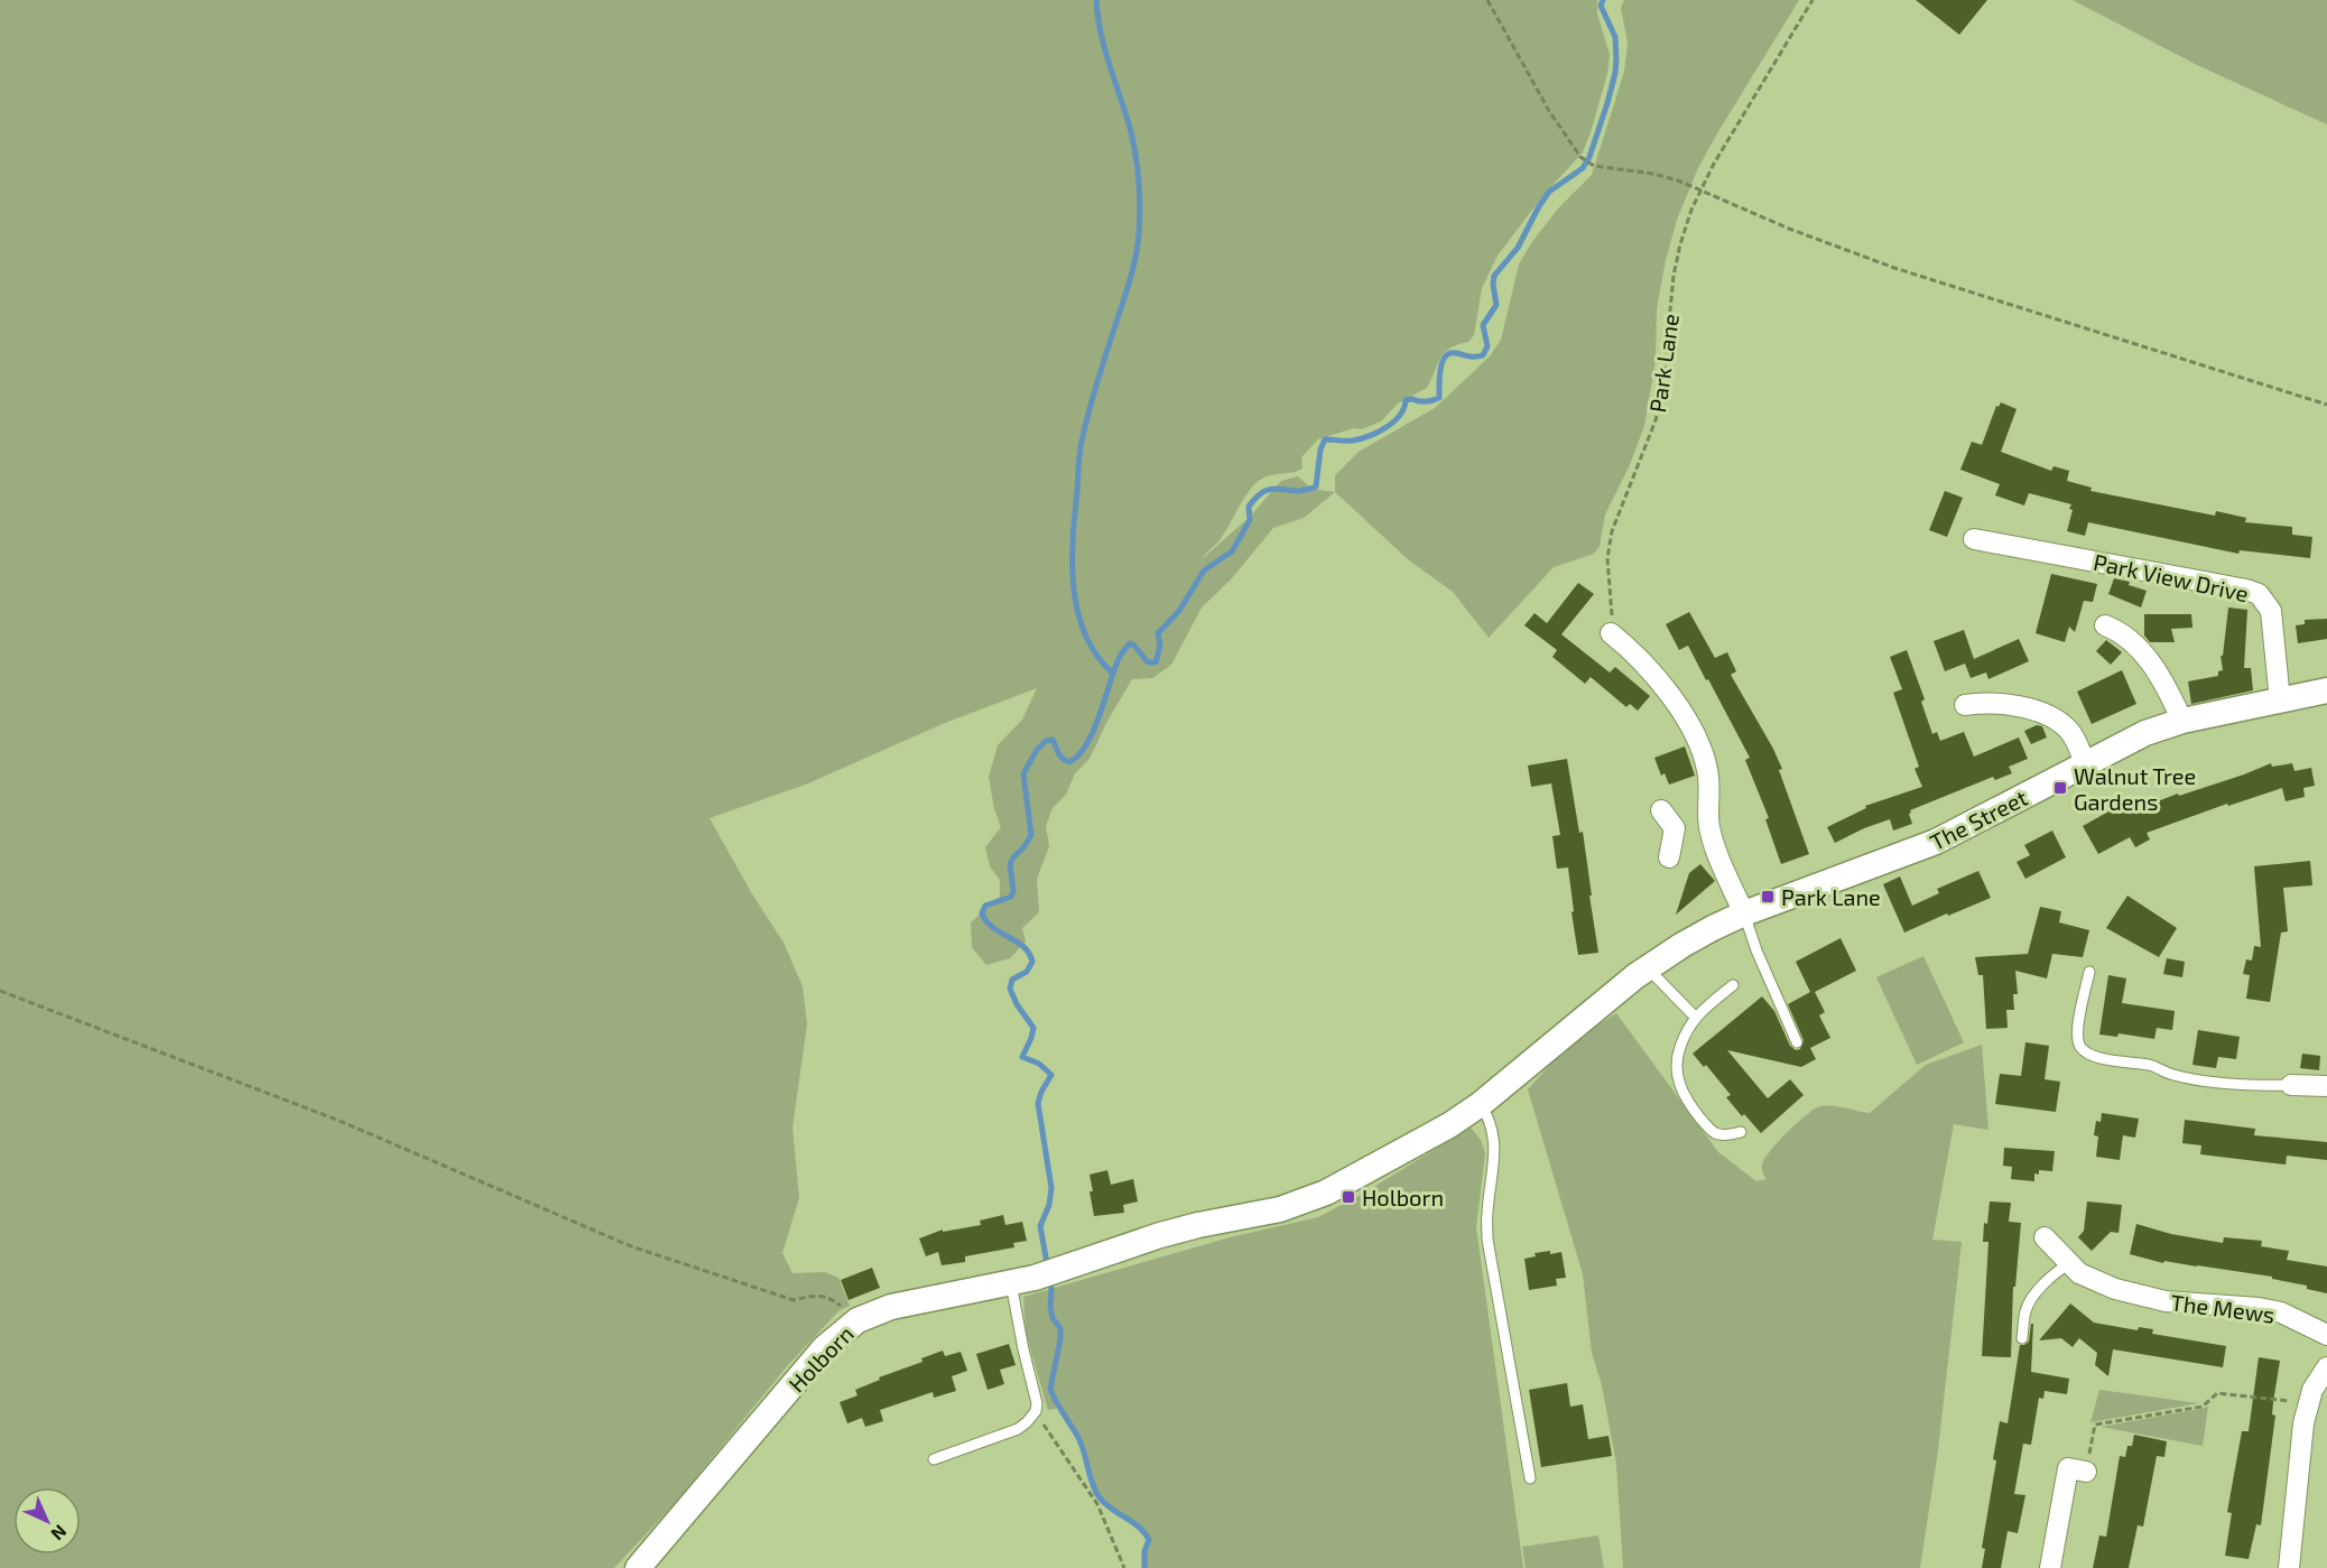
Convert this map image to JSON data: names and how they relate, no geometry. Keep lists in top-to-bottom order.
{
  "streets": {
    "street": [
      "Park View Drive",
      "The Street",
      "The Mews",
      "Holborn"
    ],
    "path": ["Park Lane"]
  },
  "crossings": [
    ["Park View Drive", "The Street"],
    ["The Street", "Holborn"]
  ],
  "places": {
    "transit": ["Walnut Tree Gardens", "Park Lane", "Holborn"]
  },
  "north": "bottom right"
}
